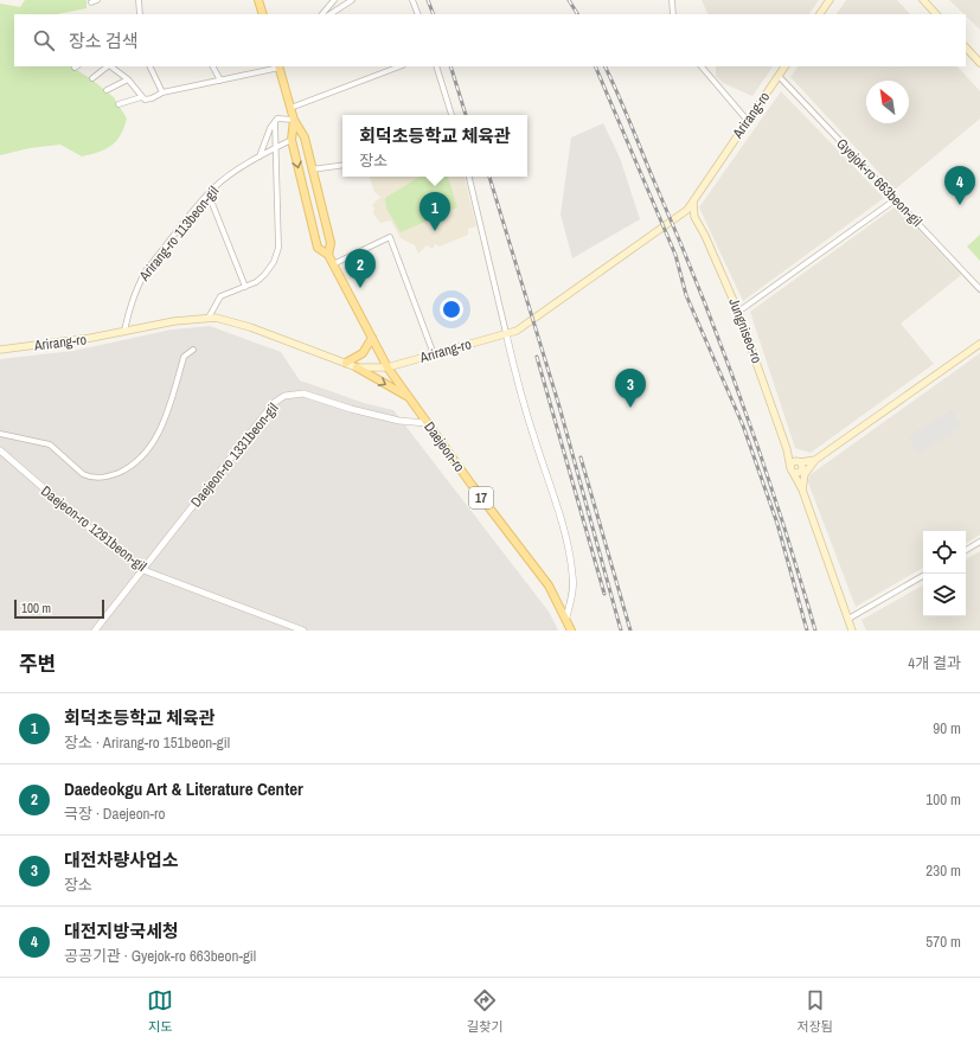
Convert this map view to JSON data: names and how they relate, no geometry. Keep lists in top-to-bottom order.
{
  "streets": {
    "main road": [
      "Arirang-ro",
      "Jungniseo-ro",
      "Daejeon-ro",
      "17"
    ],
    "street": [
      "Gyejok-ro 663beon-gil",
      "Arirang-ro 113beon-gil",
      "Daejeon-ro 1331beon-gil",
      "Daejeon-ro 1291beon-gil"
    ]
  },
  "crossings": [
    ["Arirang-ro", "Gyejok-ro 663beon-gil"],
    ["Arirang-ro", "Arirang-ro 113beon-gil"],
    ["Arirang-ro", "Jungniseo-ro"],
    ["Arirang-ro", "Daejeon-ro"],
    ["Arirang-ro 113beon-gil", "Daejeon-ro"],
    ["Daejeon-ro", "Daejeon-ro 1331beon-gil"],
    ["Daejeon-ro 1331beon-gil", "Daejeon-ro 1291beon-gil"]
  ],
  "scale_bar": "100 m",
  "north": "top left",
  "page": {
    "search": "장소 검색",
    "popup": ["회덕초등학교 체육관", "장소"],
    "pins": [
      "4",
      "1",
      "2",
      "3"
    ],
    "scale": "100 m",
    "heading": ["주변", "4개 결과"],
    "list": [
      {
        "mark": "1",
        "name": "회덕초등학교 체육관",
        "note": "장소 · Arirang-ro 151beon-gil",
        "value": "90 m"
      },
      {
        "mark": "2",
        "name": "Daedeokgu Art & Literature Center",
        "note": "극장 · Daejeon-ro",
        "value": "100 m"
      },
      {
        "mark": "3",
        "name": "대전차량사업소",
        "note": "장소",
        "value": "230 m"
      },
      {
        "mark": "4",
        "name": "대전지방국세청",
        "note": "공공기관 · Gyejok-ro 663beon-gil",
        "value": "570 m"
      }
    ],
    "nav": ["지도", "길찾기", "저장됨"]
  }
}
